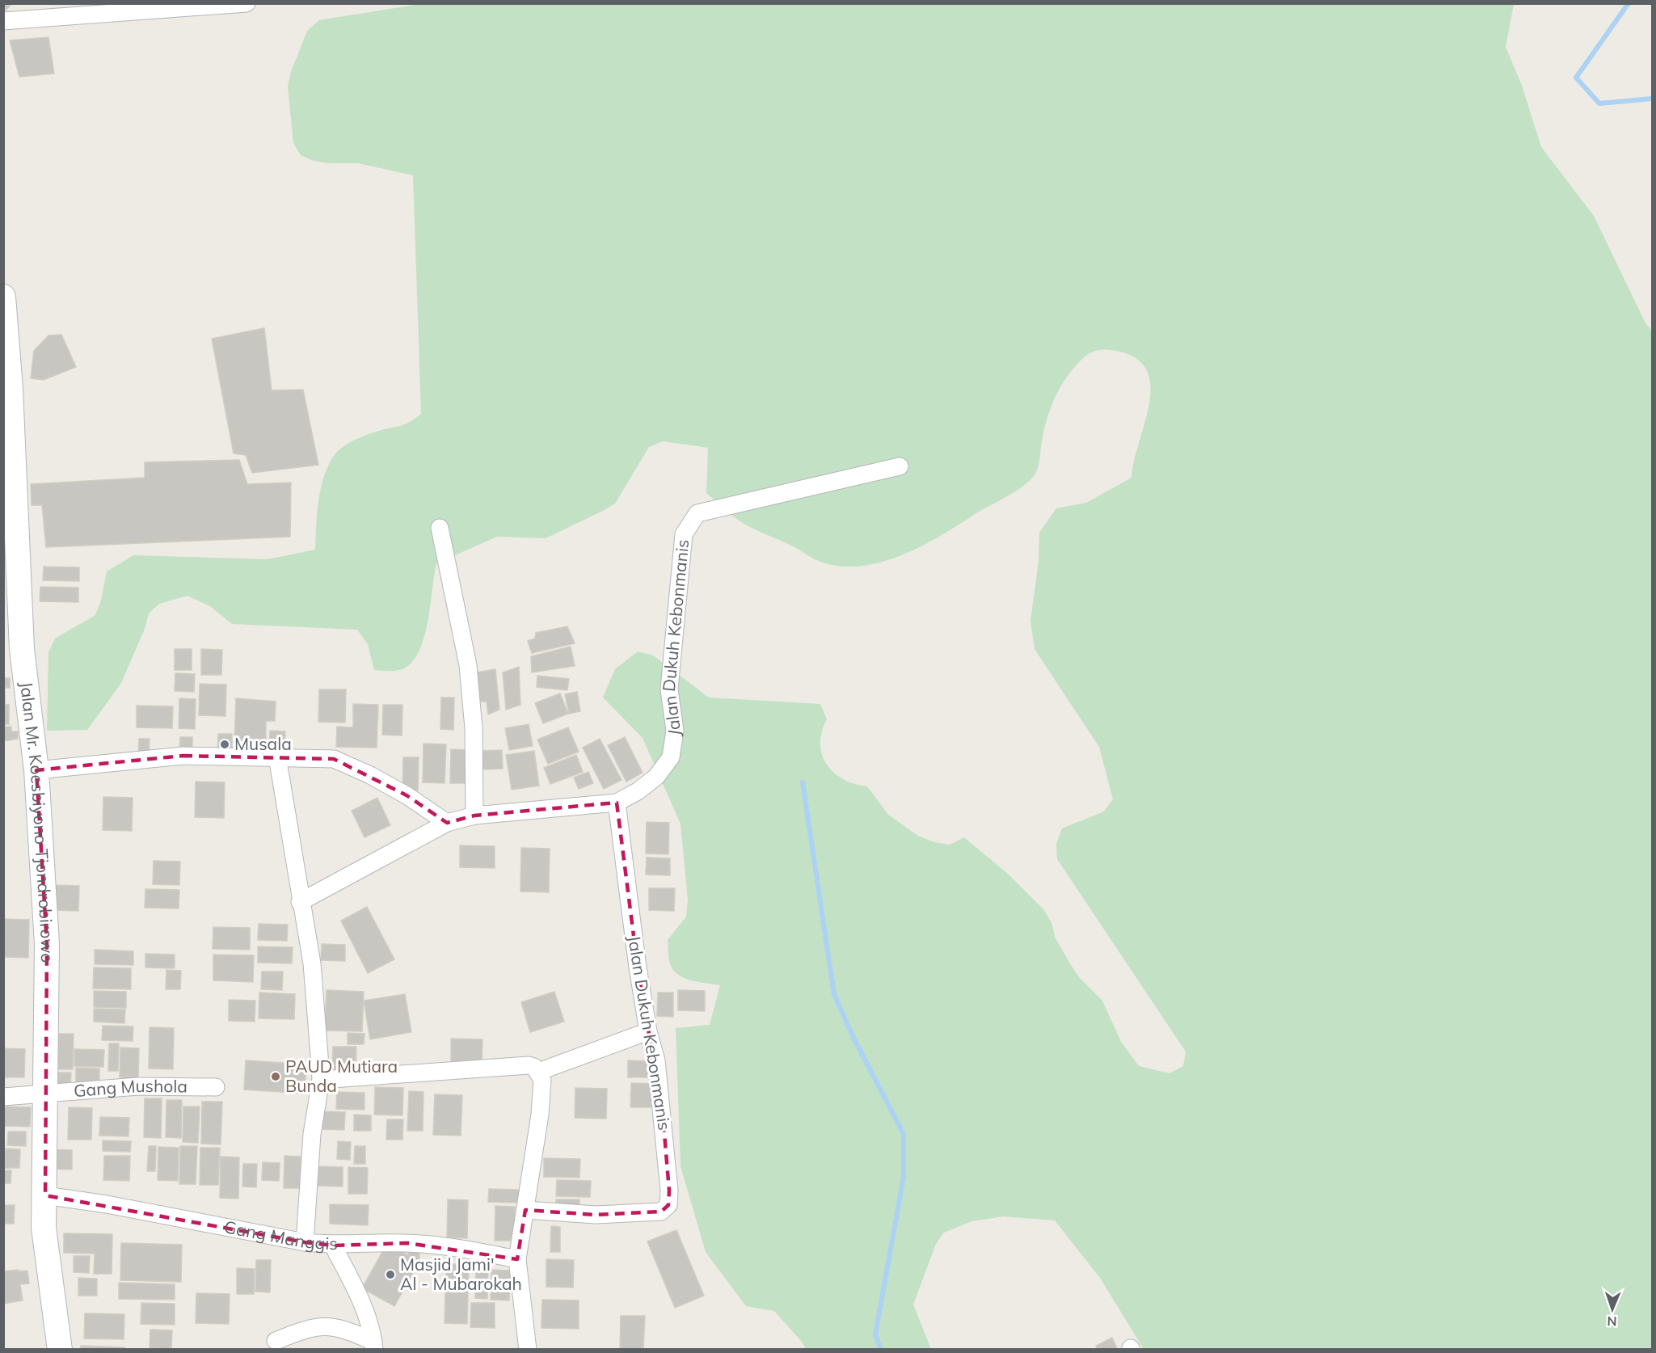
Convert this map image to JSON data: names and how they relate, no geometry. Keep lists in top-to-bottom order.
{
  "streets": {
    "main road": ["Jalan Mr. Koesbiyono Tjondrobirowo"],
    "street": ["Jalan Dukuh Kebonmanis", "Gang Mushola", "Gang Manggis"]
  },
  "crossings": [
    ["Jalan Mr. Koesbiyono Tjondrobirowo", "Gang Mushola"],
    ["Jalan Mr. Koesbiyono Tjondrobirowo", "Gang Manggis"]
  ],
  "places": ["Musala", "PAUD Mutiara Bunda", "Masjid Jami' Al - Mubarokah"],
  "north": "bottom"
}
